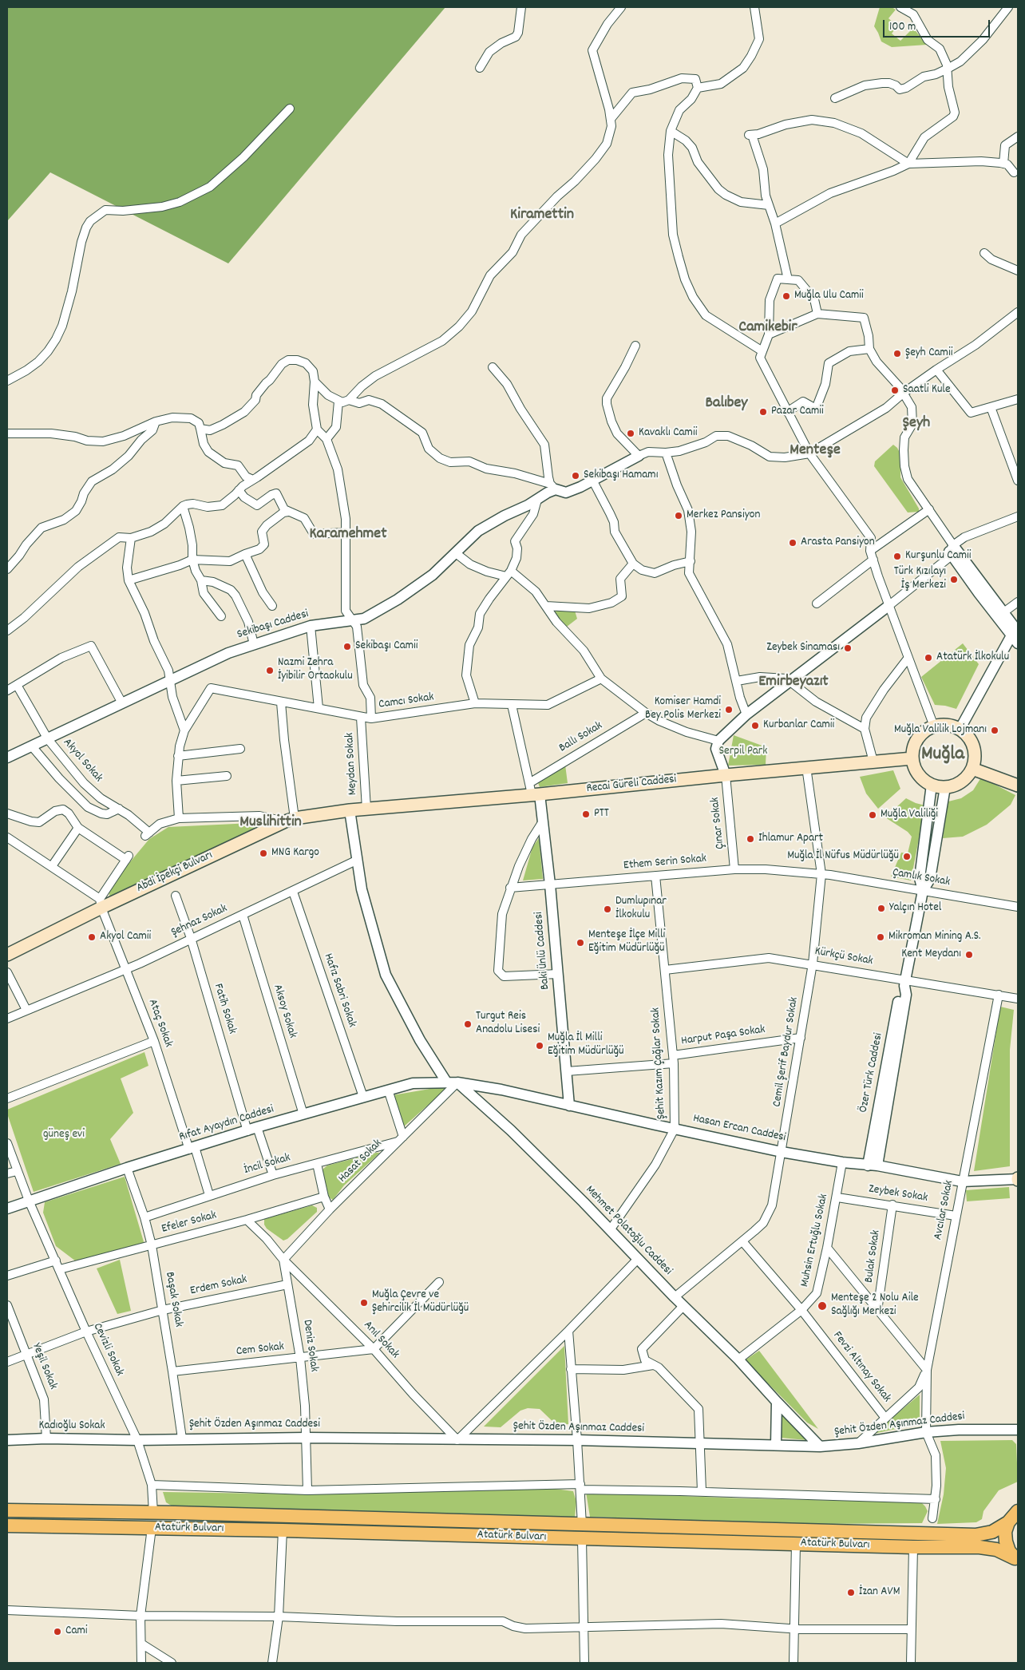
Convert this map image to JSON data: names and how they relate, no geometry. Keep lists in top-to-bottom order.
{
  "streets": {
    "main road": ["Recai Güreli Caddesi", "Abdi İpekçi Bulvarı", "Atatürk Bulvarı"],
    "street": [
      "Sekibaşı Caddesi",
      "Camcı Sokak",
      "Ballı Sokak",
      "Akyol Sokak",
      "Meydan Sokak",
      "Çınar Sokak",
      "Ethem Serin Sokak",
      "Çamlık Sokak",
      "Şehnaz Sokak",
      "Baki Ünlü Caddesi",
      "Kürkçü Sokak",
      "Hafız Sabri Sokak",
      "Fatih Sokak",
      "Aksoy Sokak",
      "Ataç Sokak",
      "Harput Paşa Sokak",
      "Cemil Şerif Baydur Sokak",
      "Şehit Kazım Çağlar Sokak",
      "Özer Türk Caddesi",
      "Rıfat Ayaydın Caddesi",
      "Hasan Ercan Caddesi",
      "Hasat Sokak",
      "İncil Sokak",
      "Zeybek Sokak",
      "Avcılar Sokak",
      "Efeler Sokak",
      "Mehmet Polatoğlu Caddesi",
      "Muhsin Ertuğlu Sokak",
      "Bulak Sokak",
      "Erdem Sokak",
      "Başak Sokak",
      "Anıl Sokak",
      "Deniz Sokak",
      "Cevizli Sokak",
      "Cem Sokak",
      "Yeşil Sokak",
      "Fevzi Altınay Sokak",
      "Şehit Özden Aşınmaz Caddesi",
      "Kadıoğlu Sokak"
    ]
  },
  "crossings": [
    ["Sekibaşı Caddesi", "Akyol Sokak"],
    ["Camcı Sokak", "Meydan Sokak"],
    ["Ballı Sokak", "Recai Güreli Caddesi"],
    ["Ballı Sokak", "Baki Ünlü Caddesi"],
    ["Meydan Sokak", "Recai Güreli Caddesi"],
    ["Recai Güreli Caddesi", "Çınar Sokak"],
    ["Recai Güreli Caddesi", "Abdi İpekçi Bulvarı"],
    ["Recai Güreli Caddesi", "Baki Ünlü Caddesi"],
    ["Recai Güreli Caddesi", "Cemil Şerif Baydur Sokak"],
    ["Recai Güreli Caddesi", "Özer Türk Caddesi"],
    ["Çınar Sokak", "Ethem Serin Sokak"],
    ["Ethem Serin Sokak", "Çamlık Sokak"],
    ["Ethem Serin Sokak", "Baki Ünlü Caddesi"],
    ["Ethem Serin Sokak", "Cemil Şerif Baydur Sokak"],
    ["Ethem Serin Sokak", "Şehit Kazım Çağlar Sokak"],
    ["Abdi İpekçi Bulvarı", "Ataç Sokak"],
    ["Çamlık Sokak", "Cemil Şerif Baydur Sokak"],
    ["Çamlık Sokak", "Özer Türk Caddesi"],
    ["Şehnaz Sokak", "Hafız Sabri Sokak"],
    ["Şehnaz Sokak", "Fatih Sokak"],
    ["Şehnaz Sokak", "Aksoy Sokak"],
    ["Şehnaz Sokak", "Ataç Sokak"],
    ["Baki Ünlü Caddesi", "Harput Paşa Sokak"],
    ["Baki Ünlü Caddesi", "Hasan Ercan Caddesi"],
    ["Kürkçü Sokak", "Cemil Şerif Baydur Sokak"],
    ["Kürkçü Sokak", "Şehit Kazım Çağlar Sokak"],
    ["Kürkçü Sokak", "Özer Türk Caddesi"],
    ["Kürkçü Sokak", "Avcılar Sokak"],
    ["Hafız Sabri Sokak", "Rıfat Ayaydın Caddesi"],
    ["Fatih Sokak", "Rıfat Ayaydın Caddesi"],
    ["Fatih Sokak", "İncil Sokak"],
    ["Aksoy Sokak", "Rıfat Ayaydın Caddesi"],
    ["Ataç Sokak", "Rıfat Ayaydın Caddesi"],
    ["Ataç Sokak", "İncil Sokak"],
    ["Harput Paşa Sokak", "Cemil Şerif Baydur Sokak"],
    ["Harput Paşa Sokak", "Şehit Kazım Çağlar Sokak"],
    ["Cemil Şerif Baydur Sokak", "Hasan Ercan Caddesi"],
    ["Cemil Şerif Baydur Sokak", "Mehmet Polatoğlu Caddesi"],
    ["Cemil Şerif Baydur Sokak", "Fevzi Altınay Sokak"],
    ["Şehit Kazım Çağlar Sokak", "Hasan Ercan Caddesi"],
    ["Şehit Kazım Çağlar Sokak", "Mehmet Polatoğlu Caddesi"],
    ["Özer Türk Caddesi", "Hasan Ercan Caddesi"],
    ["Rıfat Ayaydın Caddesi", "Hasan Ercan Caddesi"],
    ["Rıfat Ayaydın Caddesi", "Hasat Sokak"],
    ["Rıfat Ayaydın Caddesi", "Mehmet Polatoğlu Caddesi"],
    ["Rıfat Ayaydın Caddesi", "Başak Sokak"],
    ["Rıfat Ayaydın Caddesi", "Cevizli Sokak"],
    ["Hasan Ercan Caddesi", "Hasat Sokak"],
    ["Hasan Ercan Caddesi", "Avcılar Sokak"],
    ["Hasan Ercan Caddesi", "Mehmet Polatoğlu Caddesi"],
    ["Hasan Ercan Caddesi", "Muhsin Ertuğlu Sokak"],
    ["Hasat Sokak", "İncil Sokak"],
    ["Hasat Sokak", "Mehmet Polatoğlu Caddesi"],
    ["Hasat Sokak", "Anıl Sokak"],
    ["Hasat Sokak", "Deniz Sokak"],
    ["İncil Sokak", "Başak Sokak"],
    ["Zeybek Sokak", "Avcılar Sokak"],
    ["Zeybek Sokak", "Muhsin Ertuğlu Sokak"],
    ["Zeybek Sokak", "Bulak Sokak"],
    ["Avcılar Sokak", "Şehit Özden Aşınmaz Caddesi"],
    ["Efeler Sokak", "Başak Sokak"],
    ["Efeler Sokak", "Deniz Sokak"],
    ["Efeler Sokak", "Cevizli Sokak"],
    ["Mehmet Polatoğlu Caddesi", "Muhsin Ertuğlu Sokak"],
    ["Mehmet Polatoğlu Caddesi", "Şehit Özden Aşınmaz Caddesi"],
    ["Muhsin Ertuğlu Sokak", "Fevzi Altınay Sokak"],
    ["Erdem Sokak", "Başak Sokak"],
    ["Erdem Sokak", "Deniz Sokak"],
    ["Erdem Sokak", "Cevizli Sokak"],
    ["Erdem Sokak", "Yeşil Sokak"],
    ["Başak Sokak", "Cem Sokak"],
    ["Başak Sokak", "Şehit Özden Aşınmaz Caddesi"],
    ["Anıl Sokak", "Deniz Sokak"],
    ["Anıl Sokak", "Cem Sokak"],
    ["Anıl Sokak", "Şehit Özden Aşınmaz Caddesi"],
    ["Deniz Sokak", "Cem Sokak"],
    ["Deniz Sokak", "Şehit Özden Aşınmaz Caddesi"],
    ["Cevizli Sokak", "Şehit Özden Aşınmaz Caddesi"],
    ["Cevizli Sokak", "Kadıoğlu Sokak"],
    ["Cevizli Sokak", "Atatürk Bulvarı"],
    ["Yeşil Sokak", "Kadıoğlu Sokak"],
    ["Şehit Özden Aşınmaz Caddesi", "Kadıoğlu Sokak"]
  ],
  "districts": [
    "Kiramettin",
    "Camikebir",
    "Balıbey",
    "Şeyh",
    "Menteşe",
    "Karamehmet",
    "Emirbeyazıt",
    "Muğla",
    "Muslihittin"
  ],
  "parks": ["Serpil Park", "güneş evi"],
  "places": [
    "Muğla Ulu Camii",
    "Şeyh Camii",
    "Saatli Kule",
    "Pazar Camii",
    "Kavaklı Camii",
    "Sekibaşı Hamamı",
    "Merkez Pansiyon",
    "Arasta Pansiyon",
    "Kurşunlu Camii",
    "Türk Kızılayı İş Merkezi",
    "Sekibaşı Camii",
    "Zeybek Sinaması",
    "Atatürk İlkokulu",
    "Nazmi Zehra İyibilir Ortaokulu",
    "Komiser Hamdi Bey Polis Merkezi",
    "Kurbanlar Camii",
    "Muğla Valilik Lojmanı",
    "PTT",
    "Muğla Valiliği",
    "Ihlamur Apart",
    "MNG Kargo",
    "Muğla İl Nüfus Müdürlüğü",
    "Yalçın Hotel",
    "Dumlupınar İlkokulu",
    "Akyol Camii",
    "Mikroman Mining A.S.",
    "Menteşe İlçe Milli Eğitim Müdürlüğü",
    "Kent Meydanı",
    "Turgut Reis Anadolu Lisesi",
    "Muğla İl Milli Eğitim Müdürlüğü",
    "Muğla Çevre ve Şehircilik İl Müdürlüğü",
    "Menteşe 2 Nolu Aile Sağlığı Merkezi",
    "İzan AVM",
    "Cami"
  ],
  "scale_bar": "100 m"
}
